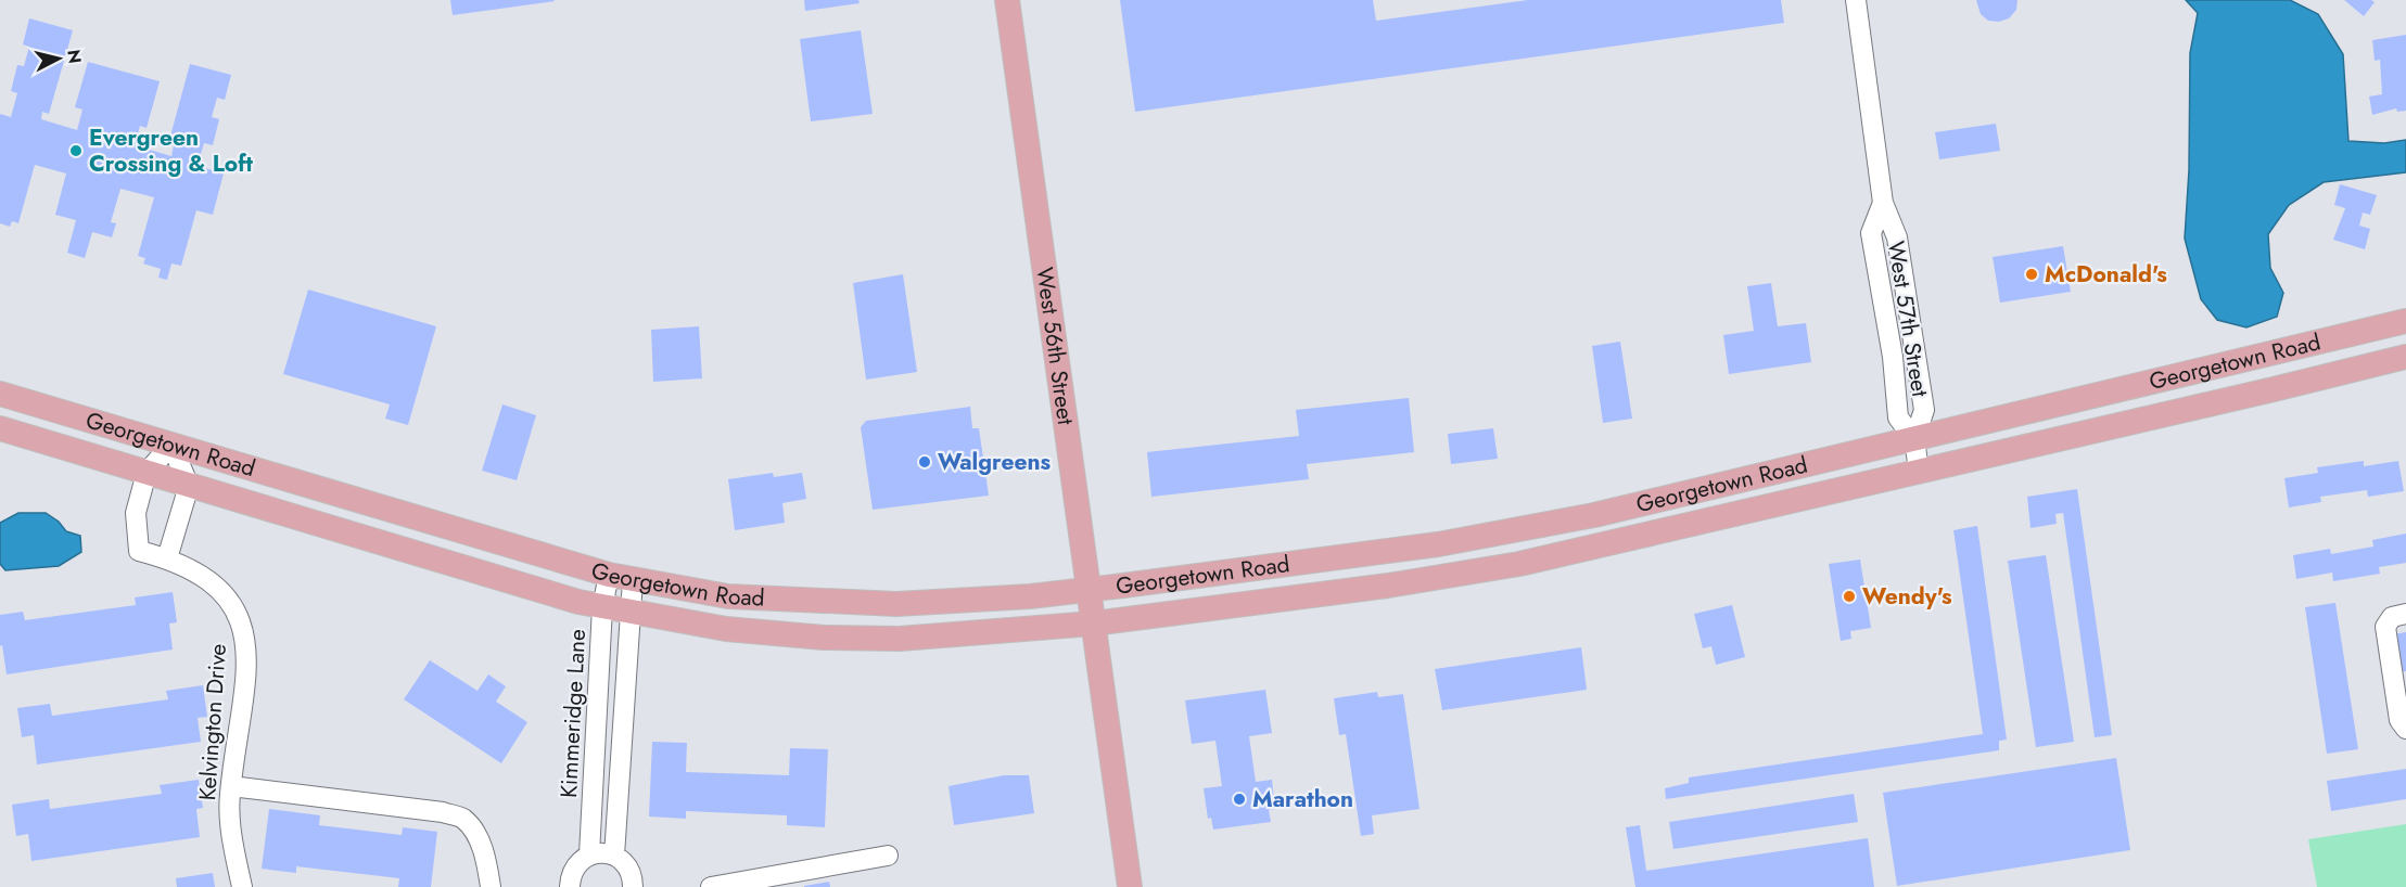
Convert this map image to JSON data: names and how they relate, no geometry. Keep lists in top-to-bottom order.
{
  "streets": {
    "main road": ["West 56th Street", "Georgetown Road"],
    "street": ["West 57th Street", "Kimmeridge Lane", "Kelvington Drive"]
  },
  "crossings": [
    ["West 57th Street", "Georgetown Road"],
    ["West 56th Street", "Georgetown Road"],
    ["Georgetown Road", "Kimmeridge Lane"],
    ["Georgetown Road", "Kelvington Drive"]
  ],
  "places": [
    "Evergreen Crossing & Loft",
    "McDonald's",
    "Walgreens",
    "Wendy's",
    "Marathon"
  ],
  "north": "right"
}
